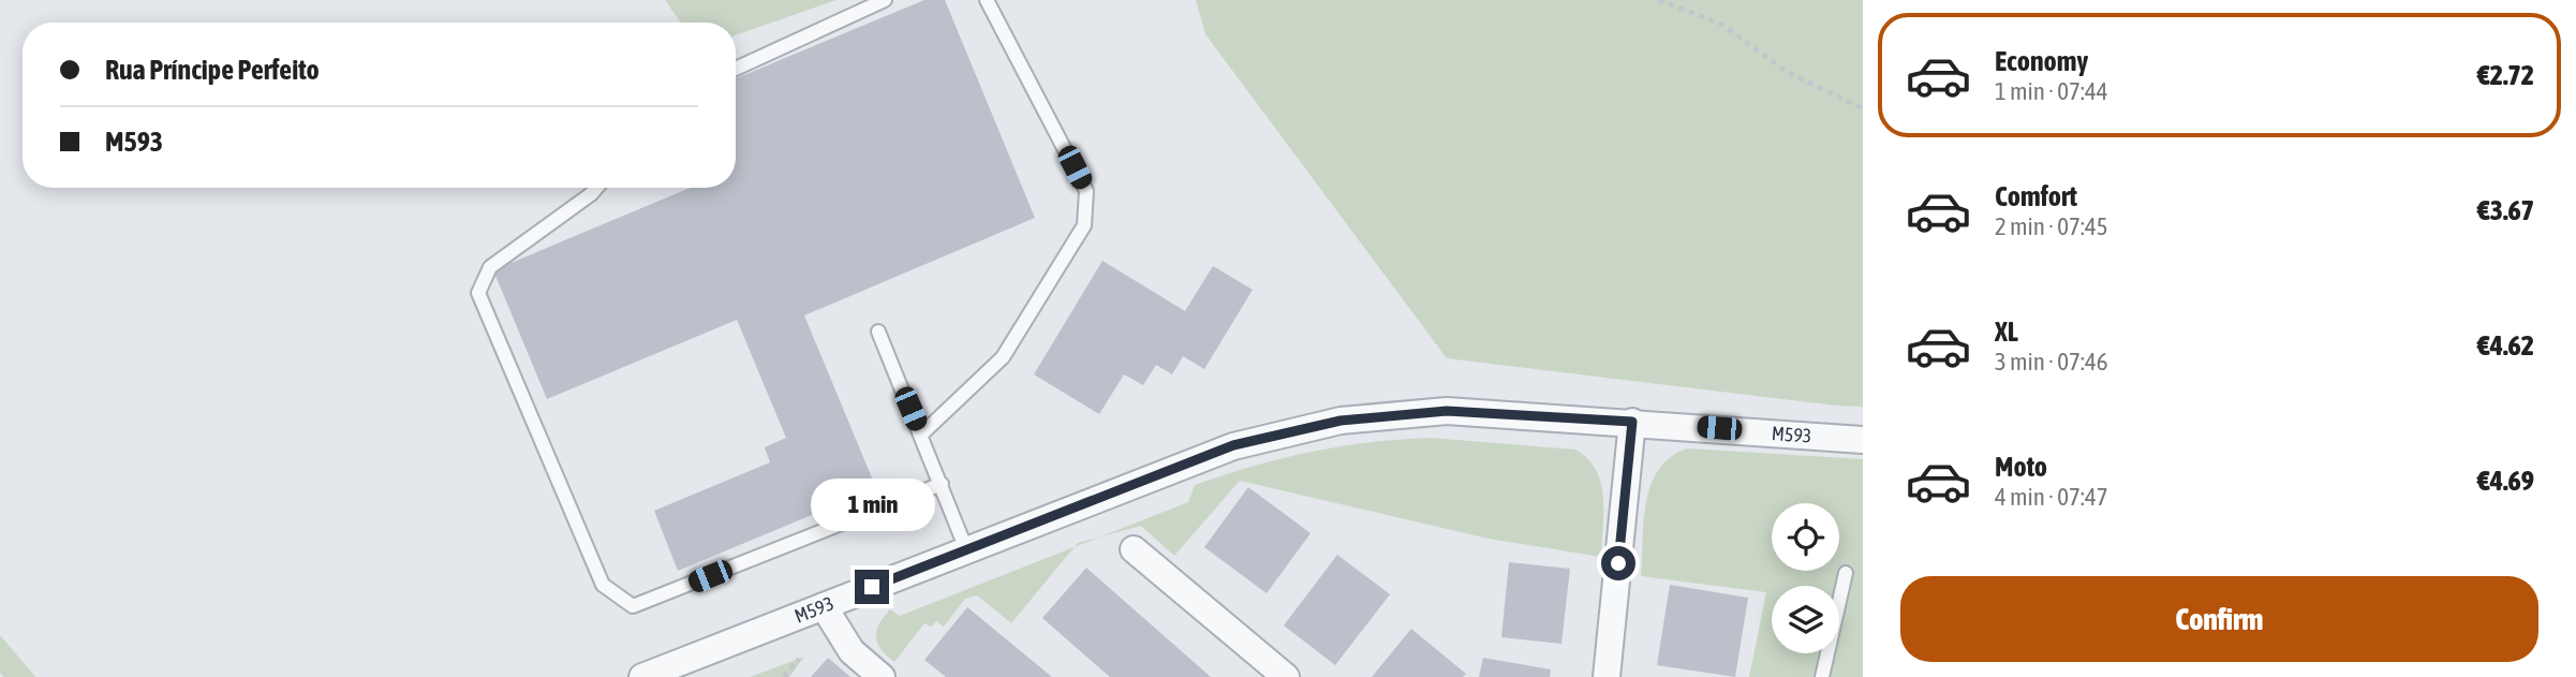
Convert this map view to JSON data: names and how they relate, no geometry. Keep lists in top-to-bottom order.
{
  "streets": {
    "street": ["M593"]
  },
  "page": {
    "list": [
      {
        "name": "Economy",
        "note": "1 min · 07:44",
        "value": "€2.72"
      },
      {
        "name": "Comfort",
        "note": "2 min · 07:45",
        "value": "€3.67"
      },
      {
        "name": "XL",
        "note": "3 min · 07:46",
        "value": "€4.62"
      },
      {
        "name": "Moto",
        "note": "4 min · 07:47",
        "value": "€4.69"
      }
    ],
    "banner": ["Rua Príncipe Perfeito", "M593"],
    "bubble": "1 min",
    "buttons": "Confirm"
  }
}
